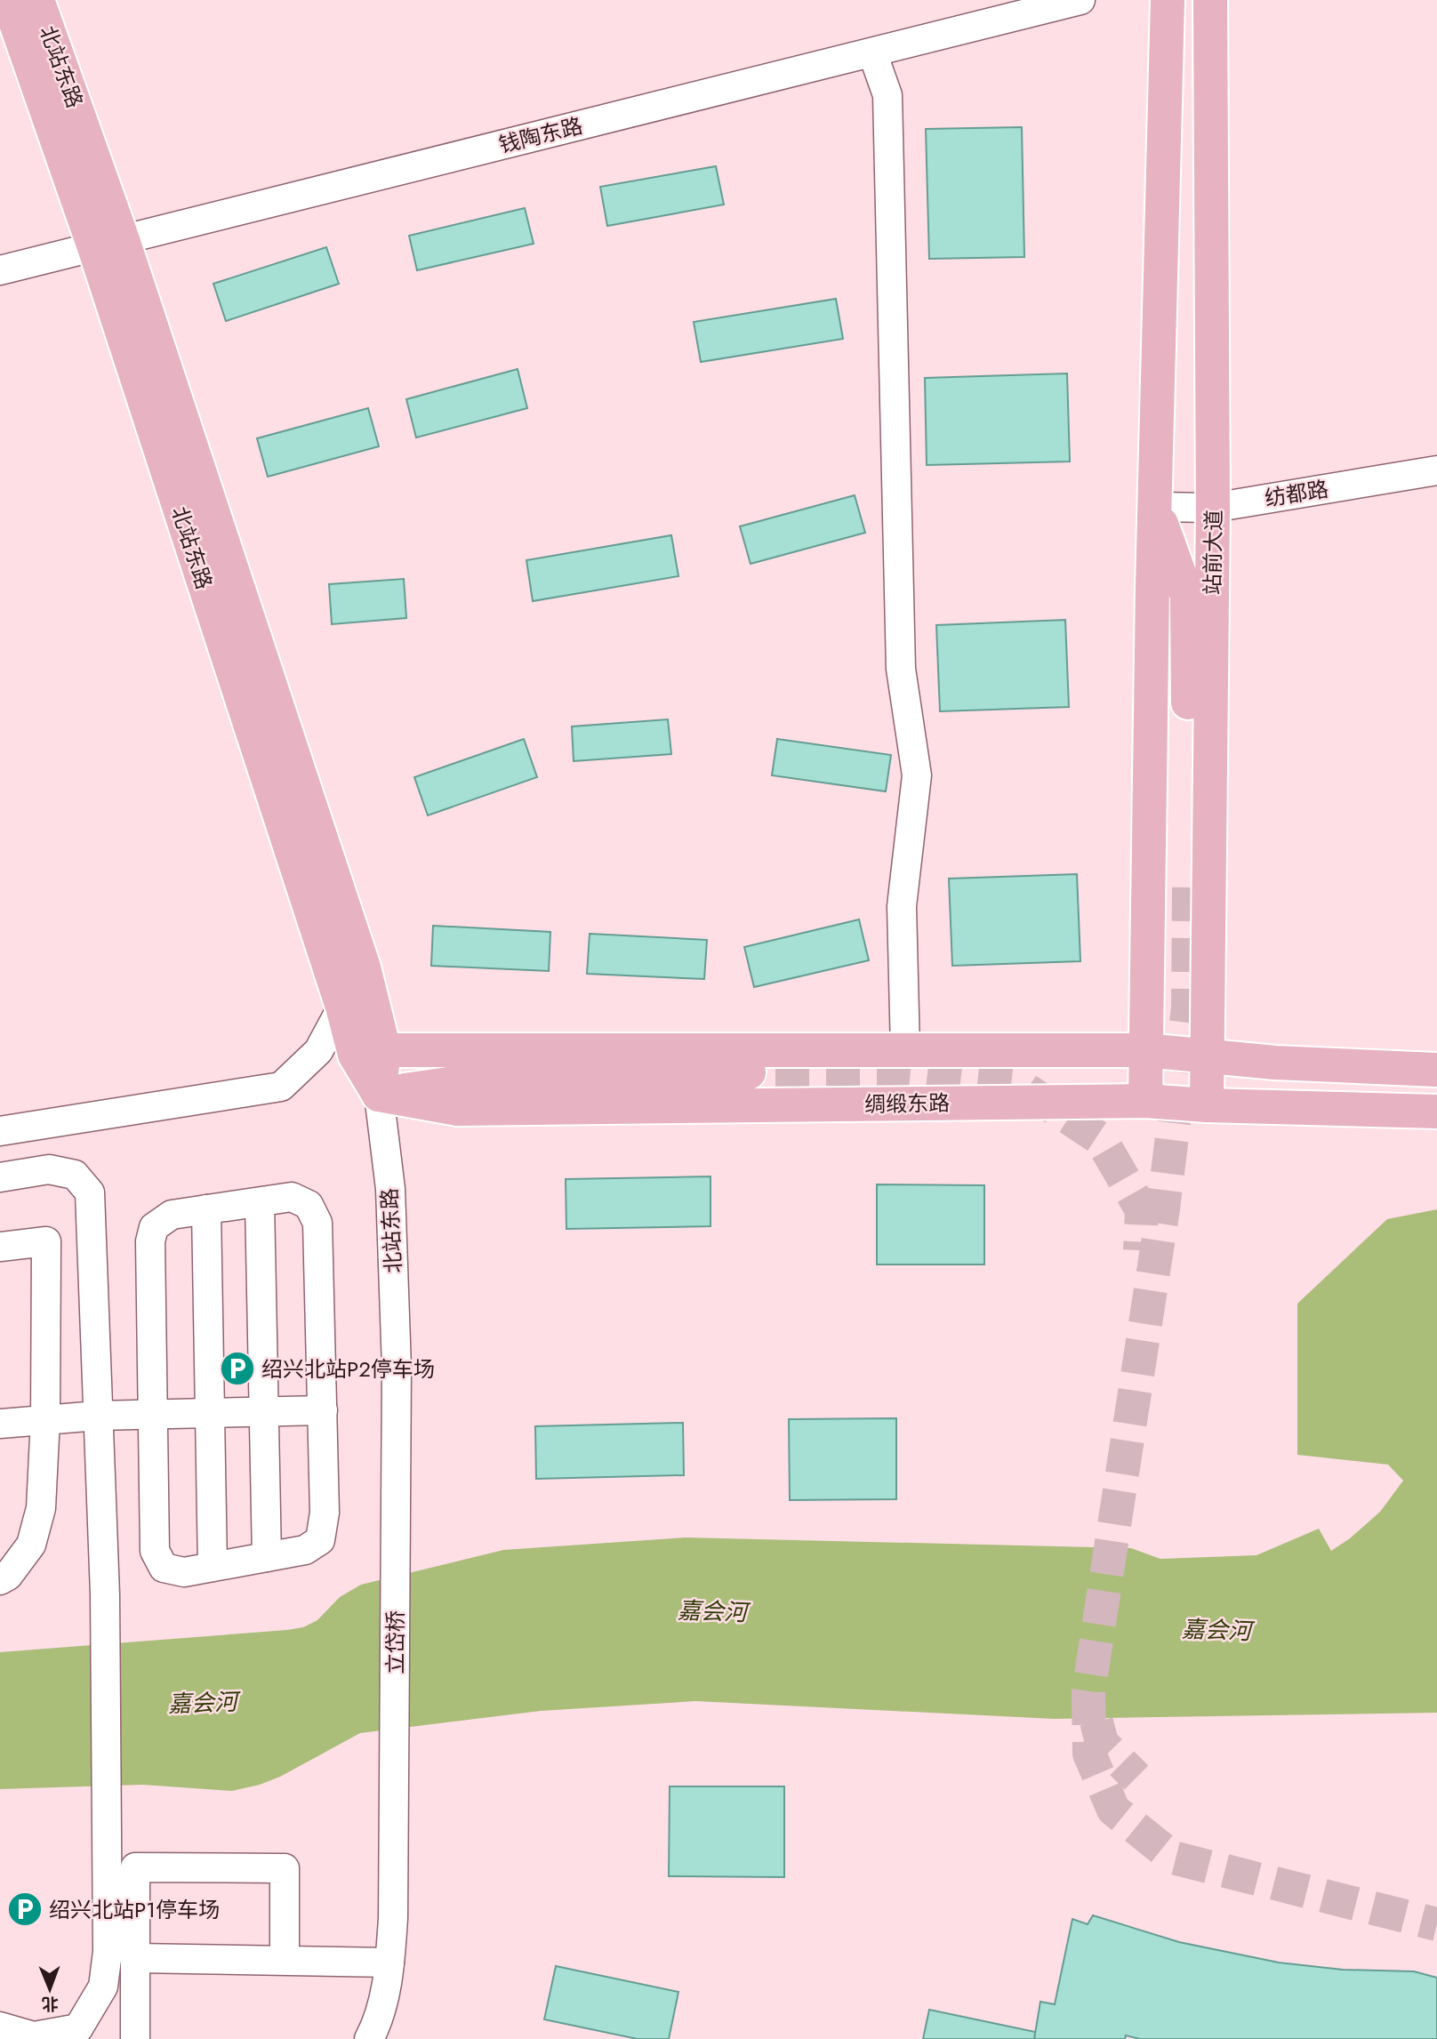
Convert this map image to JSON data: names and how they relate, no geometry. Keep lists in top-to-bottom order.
{
  "streets": {
    "main road": ["北站东路", "站前大道", "绸缎东路"],
    "street": ["钱陶东路", "纺都路", "立岱桥"]
  },
  "crossings": [
    ["北站东路", "钱陶东路"],
    ["北站东路", "绸缎东路"],
    ["北站东路", "立岱桥"],
    ["纺都路", "站前大道"],
    ["站前大道", "绸缎东路"]
  ],
  "water": ["嘉会河"],
  "places": {
    "parking": ["绍兴北站P2停车场", "绍兴北站P1停车场"]
  },
  "north": "bottom"
}
